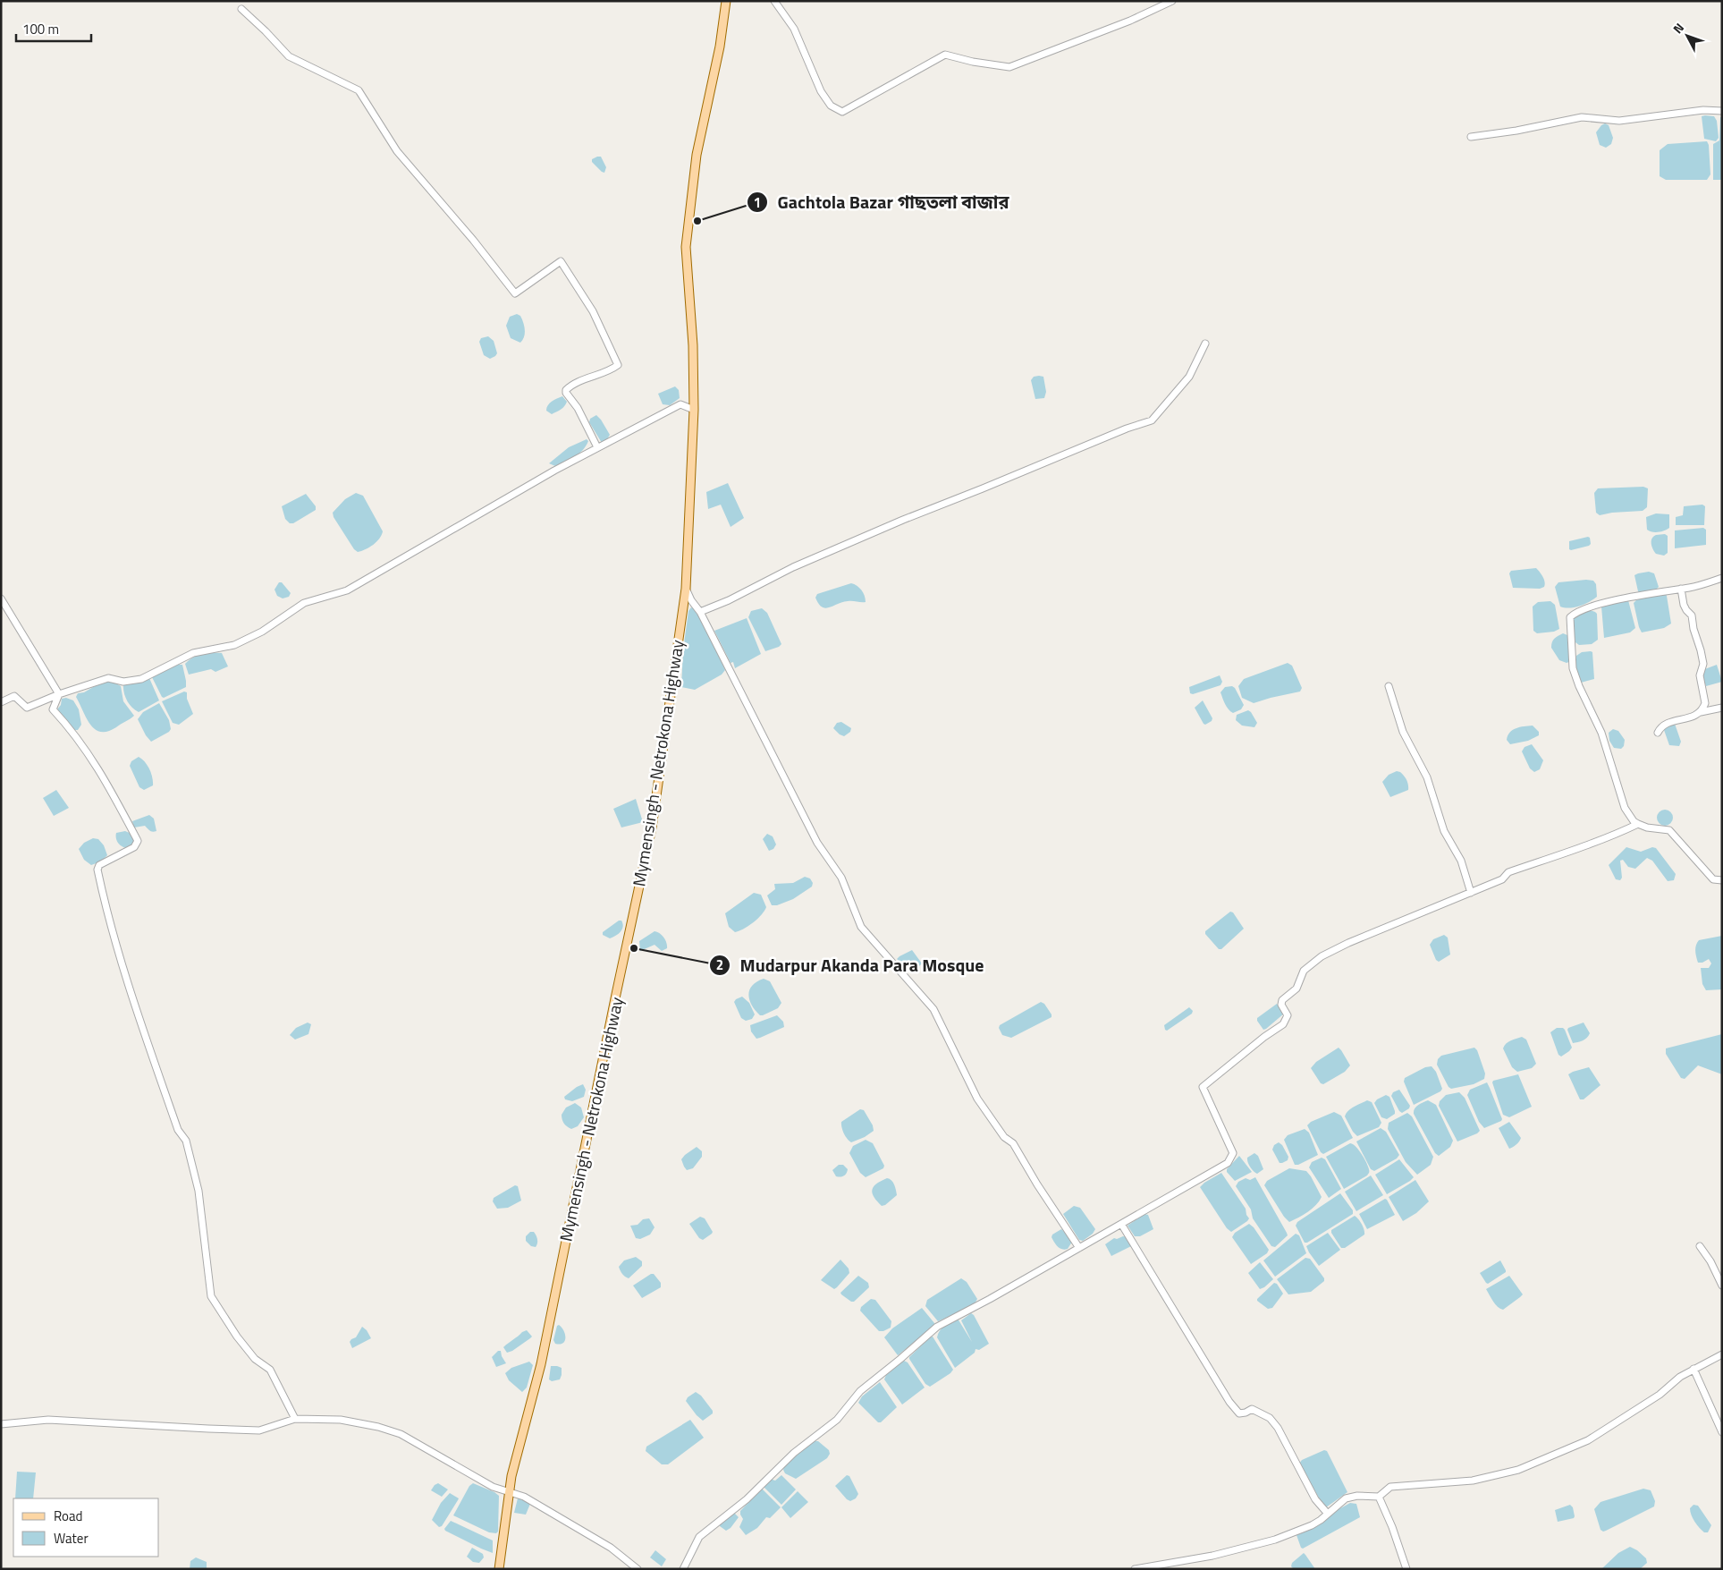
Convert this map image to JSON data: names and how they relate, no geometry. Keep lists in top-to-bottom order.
{
  "streets": {
    "main road": ["Mymensingh - Netrokona Highway"]
  },
  "places": ["Gachtola Bazar গাছতলা বাজার", "Mudarpur Akanda Para Mosque"],
  "legend": ["Road", "Water"],
  "scale_bar": "100 m",
  "north": "top left"
}
